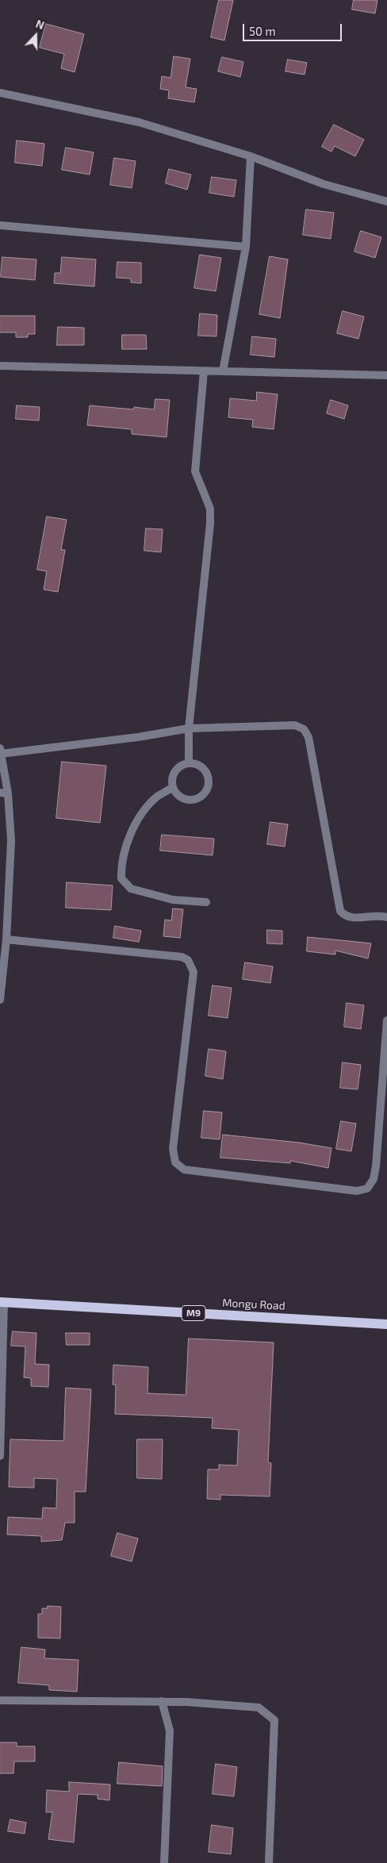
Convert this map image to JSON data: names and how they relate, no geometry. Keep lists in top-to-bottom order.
{
  "streets": {
    "main road": ["Mongu Road", "M9"]
  },
  "scale_bar": "50 m",
  "north": "top"
}
